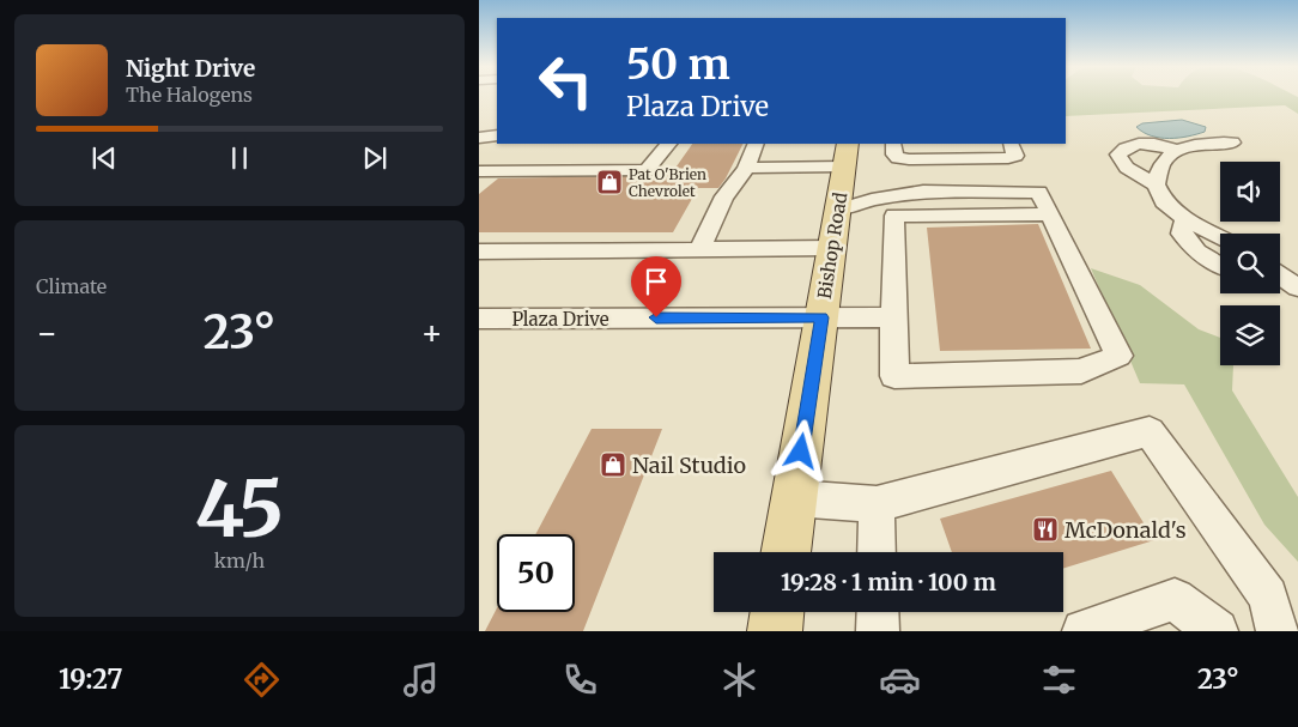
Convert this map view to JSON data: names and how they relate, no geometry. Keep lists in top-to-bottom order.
{
  "streets": {
    "main road": ["Bishop Road"],
    "street": ["Plaza Drive"]
  },
  "crossings": [
    ["Bishop Road", "Plaza Drive"]
  ],
  "places": {
    "shop": ["Pat O'Brien Chevrolet", "Nail Studio"],
    "restaurant": ["McDonald's"]
  },
  "page": {
    "turn": ["50 m", "Plaza Drive"],
    "song": ["Night Drive", "The Halogens"],
    "tile": [
      "Climate",
      ["45", "km/h"]
    ],
    "heat": ["−", "23°", "+"],
    "limit": "50",
    "trip": "19:28 · 1 min · 100 m",
    "tabs": ["19:27", "23°"]
  }
}
